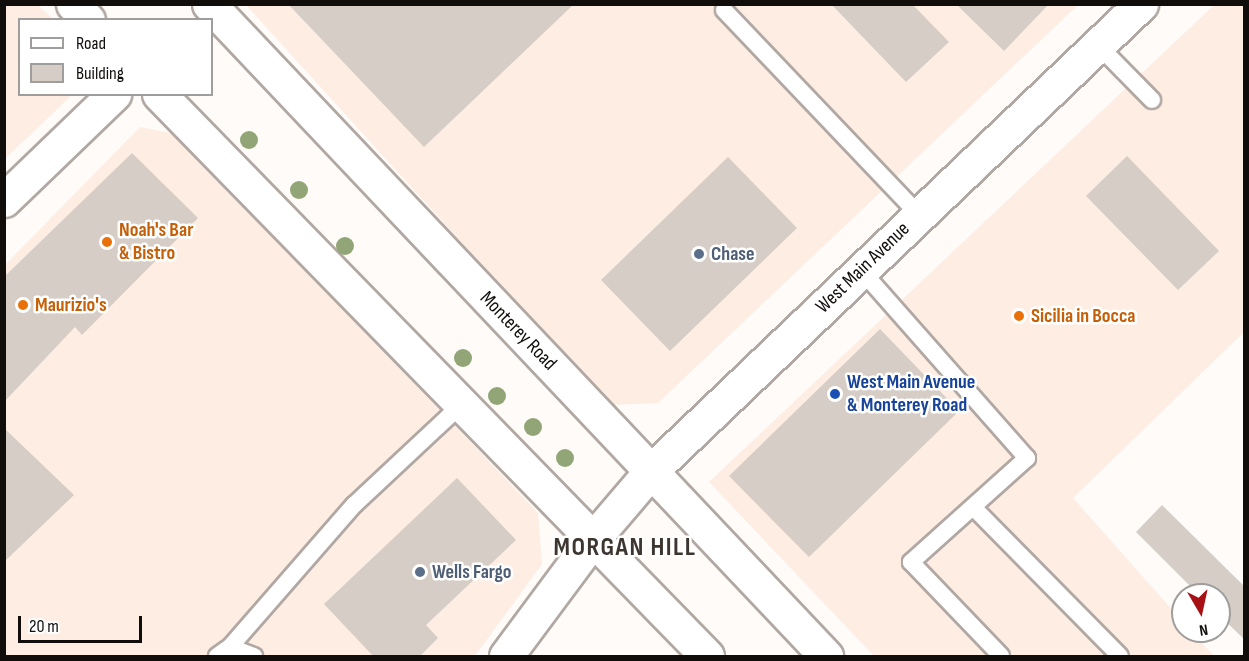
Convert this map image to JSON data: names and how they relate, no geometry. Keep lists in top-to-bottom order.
{
  "streets": {
    "main road": ["West Main Avenue", "Monterey Road"]
  },
  "crossings": [
    ["West Main Avenue", "Monterey Road"]
  ],
  "districts": ["MORGAN HILL"],
  "places": [
    "Noah's Bar & Bistro",
    "Chase",
    "Maurizio's",
    "Sicilia in Bocca",
    "West Main Avenue & Monterey Road",
    "Wells Fargo"
  ],
  "legend": ["Road", "Building"],
  "scale_bar": "20 m",
  "north": "bottom"
}
